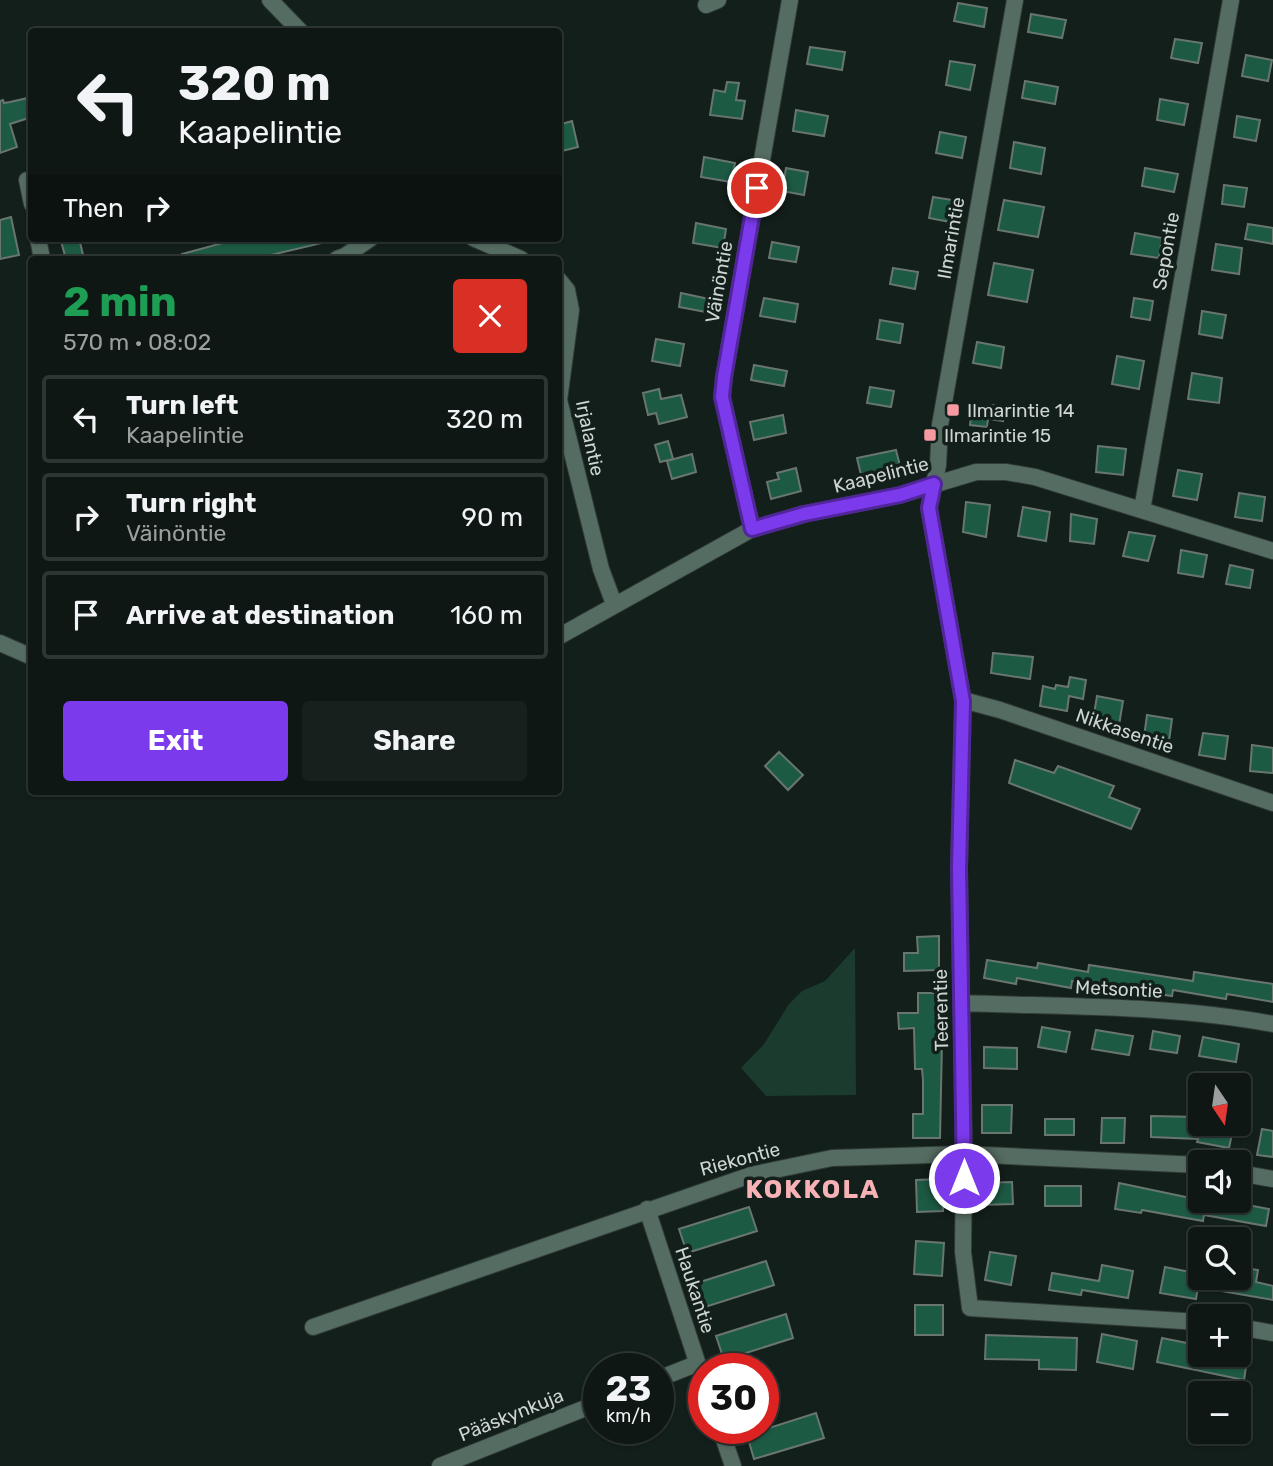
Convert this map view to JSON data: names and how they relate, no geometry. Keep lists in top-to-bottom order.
{
  "streets": {
    "street": [
      "Ilmarintie",
      "Sepontie",
      "Väinöntie",
      "Irjalantie",
      "Kaapelintie",
      "Nikkasentie",
      "Metsontie",
      "Teerentie",
      "Riekontie",
      "Haukantie",
      "Pääskynkuja"
    ]
  },
  "crossings": [
    ["Ilmarintie", "Kaapelintie"],
    ["Ilmarintie", "Teerentie"],
    ["Sepontie", "Kaapelintie"],
    ["Väinöntie", "Kaapelintie"],
    ["Irjalantie", "Kaapelintie"],
    ["Kaapelintie", "Teerentie"],
    ["Nikkasentie", "Teerentie"],
    ["Metsontie", "Teerentie"],
    ["Teerentie", "Riekontie"],
    ["Riekontie", "Haukantie"]
  ],
  "districts": ["KOKKOLA"],
  "places": {
    "transit": ["Ilmarintie 14", "Ilmarintie 15"]
  },
  "north": "bottom",
  "page": {
    "turn": ["320 m", "Kaapelintie"],
    "then": "Then",
    "heading": ["2 min", "570 m · 08:02"],
    "list": [
      {
        "name": "Turn left",
        "note": "Kaapelintie",
        "value": "320 m"
      },
      {
        "name": "Turn right",
        "note": "Väinöntie",
        "value": "90 m"
      },
      {
        "name": "Arrive at destination",
        "value": "160 m"
      }
    ],
    "buttons": ["Exit", "Share"],
    "map_buttons": ["+", "−"],
    "speed": "23 km/h",
    "limit": "30"
  }
}
